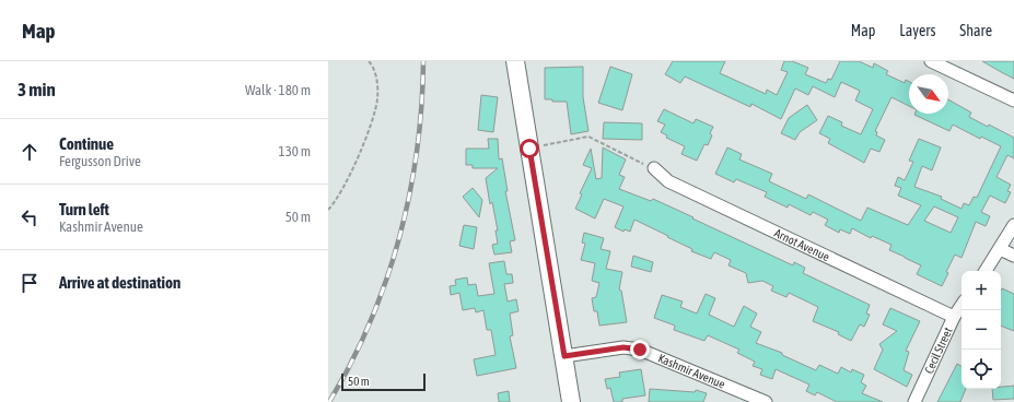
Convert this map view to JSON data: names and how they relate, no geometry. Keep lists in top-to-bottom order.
{
  "streets": {
    "street": ["Arnot Avenue", "Cecil Street", "Kashmir Avenue"]
  },
  "crossings": [
    ["Arnot Avenue", "Cecil Street"]
  ],
  "scale_bar": "50 m",
  "north": "bottom right",
  "page": {
    "header": "Map",
    "nav": ["Map", "Layers", "Share"],
    "heading": ["3 min", "Walk · 180 m"],
    "list": [
      ["Continue", "Fergusson Drive", "130 m"],
      ["Turn left", "Kashmir Avenue", "50 m"],
      "Arrive at destination"
    ],
    "map_buttons": ["+", "−"],
    "scale": "50 m"
  }
}
